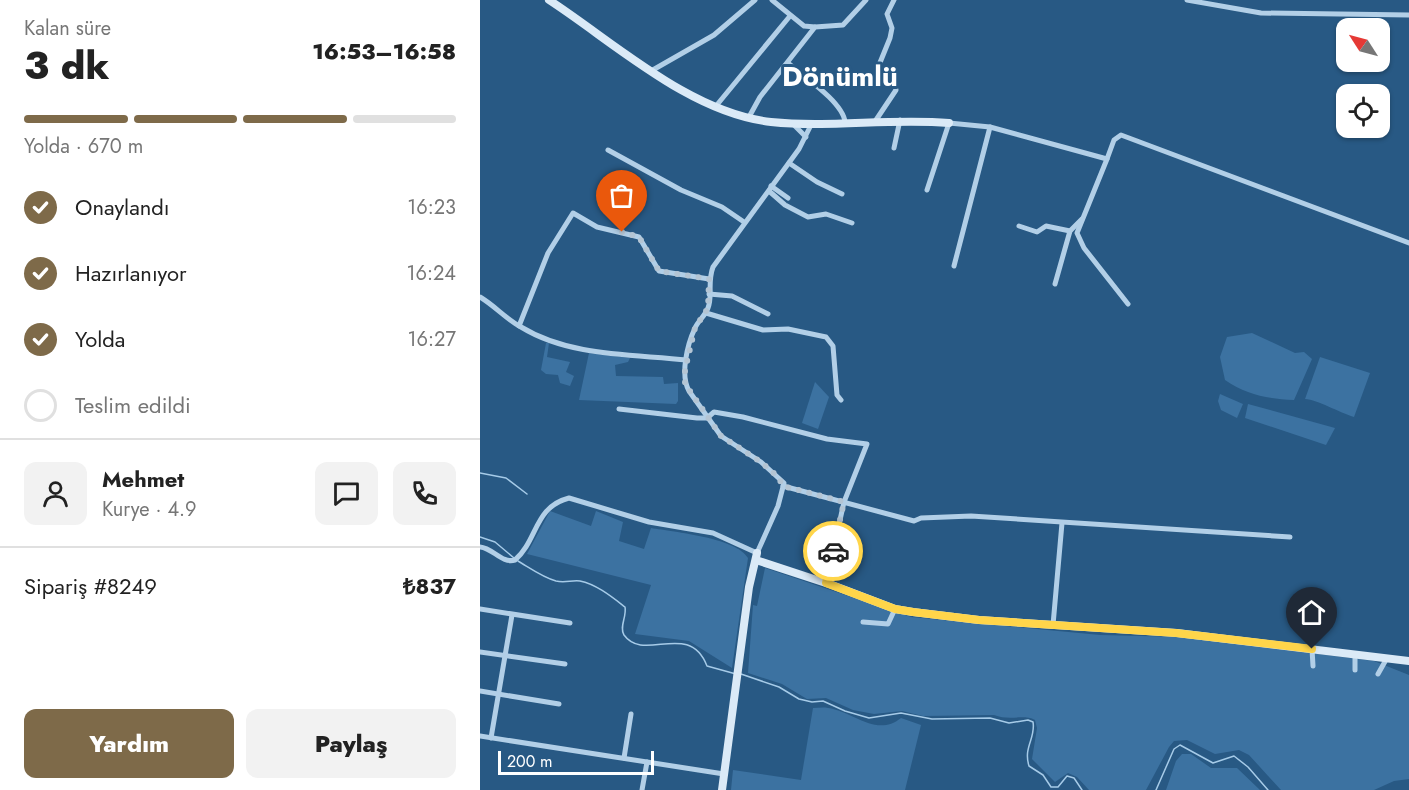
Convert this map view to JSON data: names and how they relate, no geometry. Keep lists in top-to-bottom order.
{
  "districts": ["Dönümlü"],
  "scale_bar": "200 m",
  "north": "top left",
  "page": {
    "heading": ["3 dk", "Kalan süre", "16:53–16:58"],
    "panel": [
      "Mehmet",
      "Kurye · 4.9",
      "Sipariş #8249",
      "₺837"
    ],
    "bar": "Yolda · 670 m",
    "list": [
      ["Onaylandı", "16:23"],
      ["Hazırlanıyor", "16:24"],
      ["Yolda", "16:27"],
      "Teslim edildi"
    ],
    "buttons": ["Yardım", "Paylaş"],
    "scale": "200 m"
  }
}
